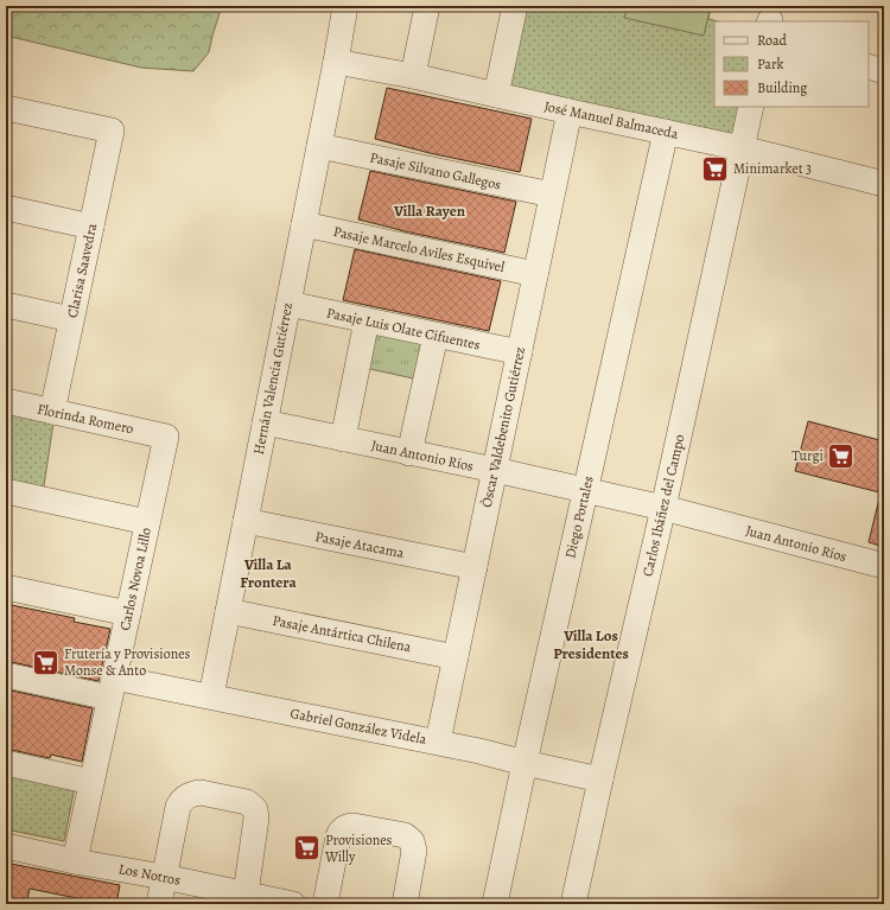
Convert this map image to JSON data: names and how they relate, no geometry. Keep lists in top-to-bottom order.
{
  "streets": {
    "street": [
      "José Manuel Balmaceda",
      "Pasaje Silvano Gallegos",
      "Pasaje Marcelo Aviles Esquivel",
      "Clarisa Saavedra",
      "Pasaje Luis Olate Cifuentes",
      "Hernán Valencia Gutiérrez",
      "Florinda Romero",
      "Òscar Valdebenito Gutiérrez",
      "Juan Antonio Ríos",
      "Carlos Ibáñez del Campo",
      "Diego Portales",
      "Pasaje Atacama",
      "Carlos Novoa Lillo",
      "Pasaje Antártica Chilena",
      "Gabriel González Videla",
      "Los Notros"
    ]
  },
  "crossings": [
    ["José Manuel Balmaceda", "Hernán Valencia Gutiérrez"],
    ["José Manuel Balmaceda", "Òscar Valdebenito Gutiérrez"],
    ["José Manuel Balmaceda", "Carlos Ibáñez del Campo"],
    ["José Manuel Balmaceda", "Diego Portales"],
    ["Pasaje Silvano Gallegos", "Hernán Valencia Gutiérrez"],
    ["Pasaje Silvano Gallegos", "Òscar Valdebenito Gutiérrez"],
    ["Pasaje Marcelo Aviles Esquivel", "Hernán Valencia Gutiérrez"],
    ["Pasaje Marcelo Aviles Esquivel", "Òscar Valdebenito Gutiérrez"],
    ["Clarisa Saavedra", "Florinda Romero"],
    ["Pasaje Luis Olate Cifuentes", "Hernán Valencia Gutiérrez"],
    ["Pasaje Luis Olate Cifuentes", "Òscar Valdebenito Gutiérrez"],
    ["Hernán Valencia Gutiérrez", "Juan Antonio Ríos"],
    ["Hernán Valencia Gutiérrez", "Pasaje Atacama"],
    ["Hernán Valencia Gutiérrez", "Pasaje Antártica Chilena"],
    ["Hernán Valencia Gutiérrez", "Gabriel González Videla"],
    ["Florinda Romero", "Carlos Novoa Lillo"],
    ["Òscar Valdebenito Gutiérrez", "Juan Antonio Ríos"],
    ["Òscar Valdebenito Gutiérrez", "Pasaje Atacama"],
    ["Òscar Valdebenito Gutiérrez", "Pasaje Antártica Chilena"],
    ["Òscar Valdebenito Gutiérrez", "Gabriel González Videla"],
    ["Juan Antonio Ríos", "Carlos Ibáñez del Campo"],
    ["Juan Antonio Ríos", "Diego Portales"],
    ["Carlos Ibáñez del Campo", "Gabriel González Videla"],
    ["Diego Portales", "Gabriel González Videla"],
    ["Carlos Novoa Lillo", "Gabriel González Videla"],
    ["Carlos Novoa Lillo", "Los Notros"]
  ],
  "districts": ["Villa Rayen", "Villa La Frontera", "Villa Los Presidentes"],
  "places": {
    "supermarket": [
      "Minimarket 3",
      "Turgi",
      "Frutería y Provisiones Monse & Anto",
      "Provisiones Willy"
    ]
  },
  "legend": ["Road", "Park", "Building"]
}
